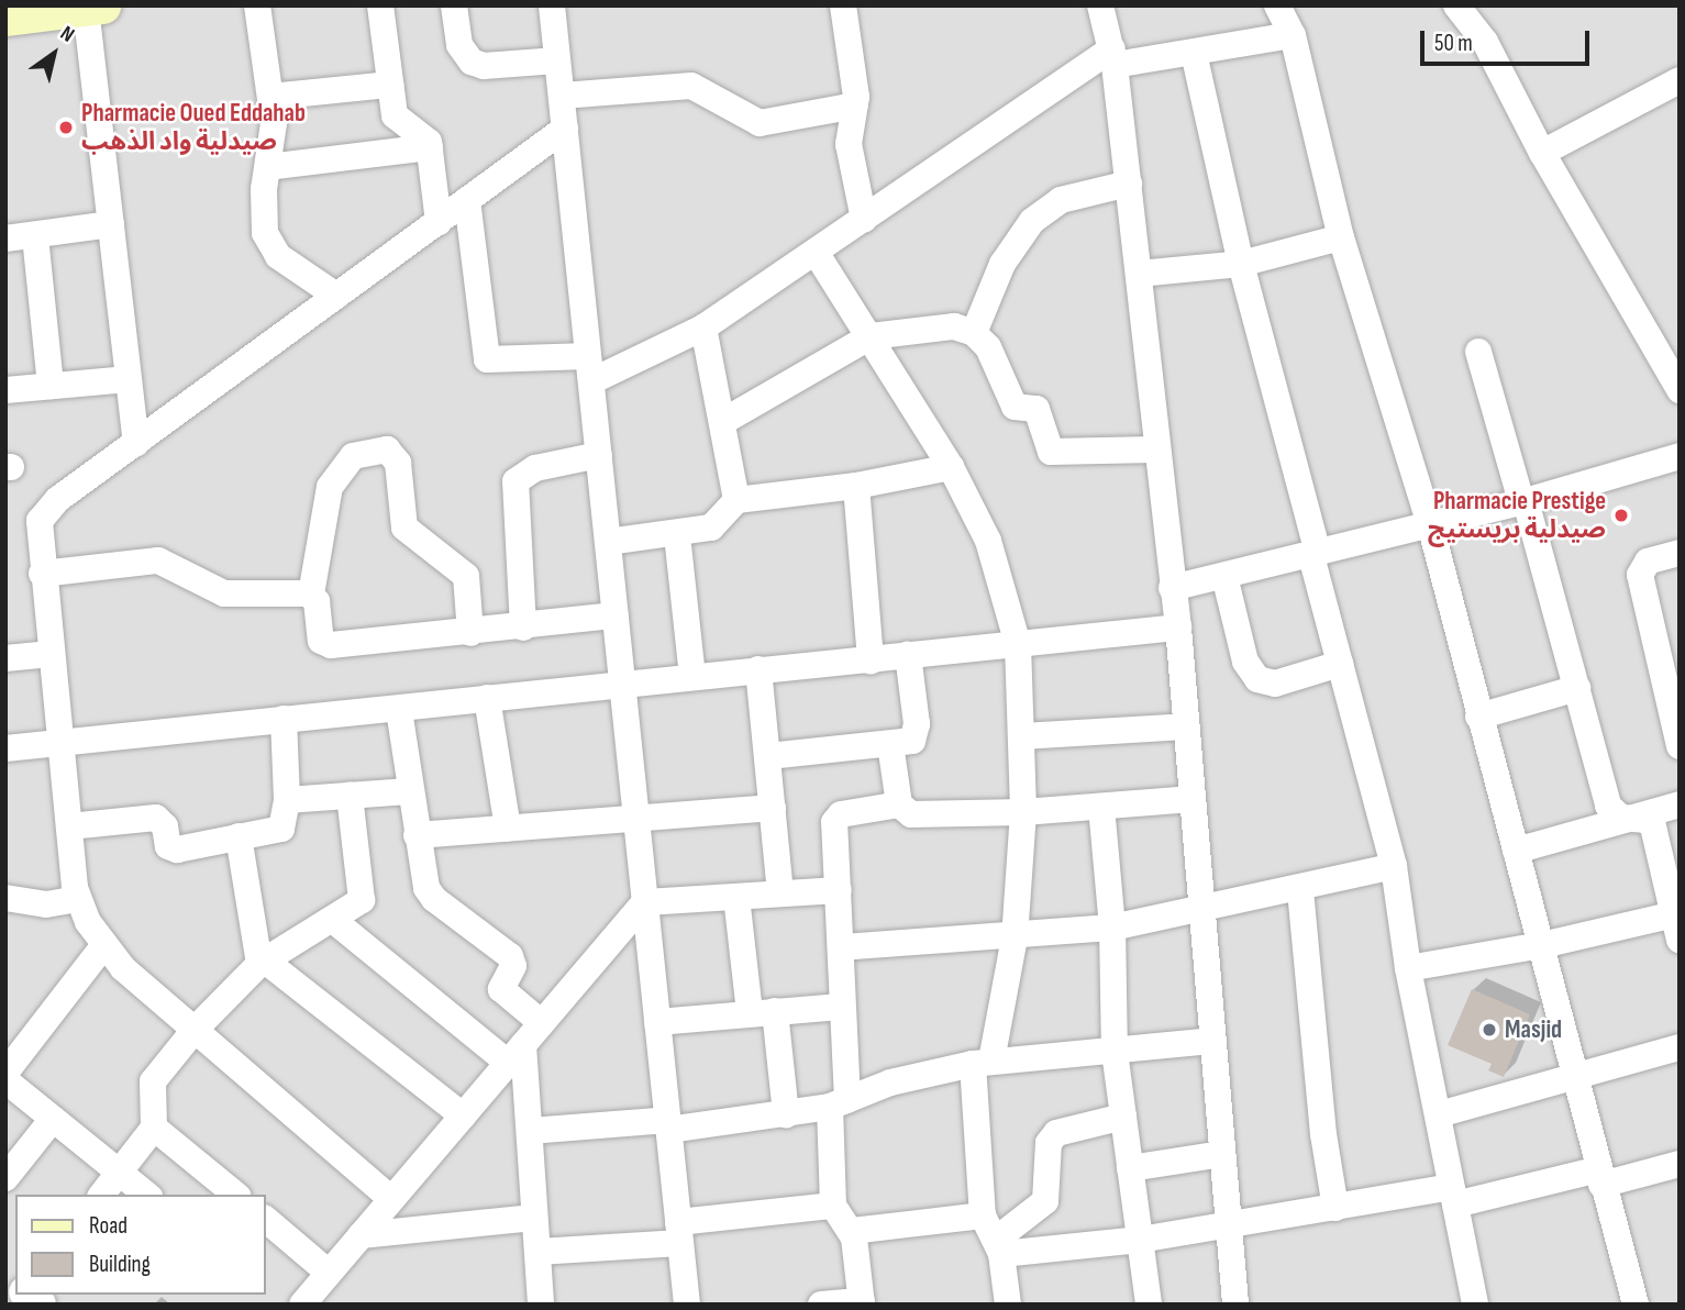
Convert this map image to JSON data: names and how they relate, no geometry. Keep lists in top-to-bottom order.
{
  "places": ["Pharmacie Oued Eddahab صيدلية واد الذهب", "Pharmacie Prestige صيدلية بريستيج", "Masjid"],
  "legend": ["Road", "Building"],
  "scale_bar": "50 m",
  "north": "top right"
}
